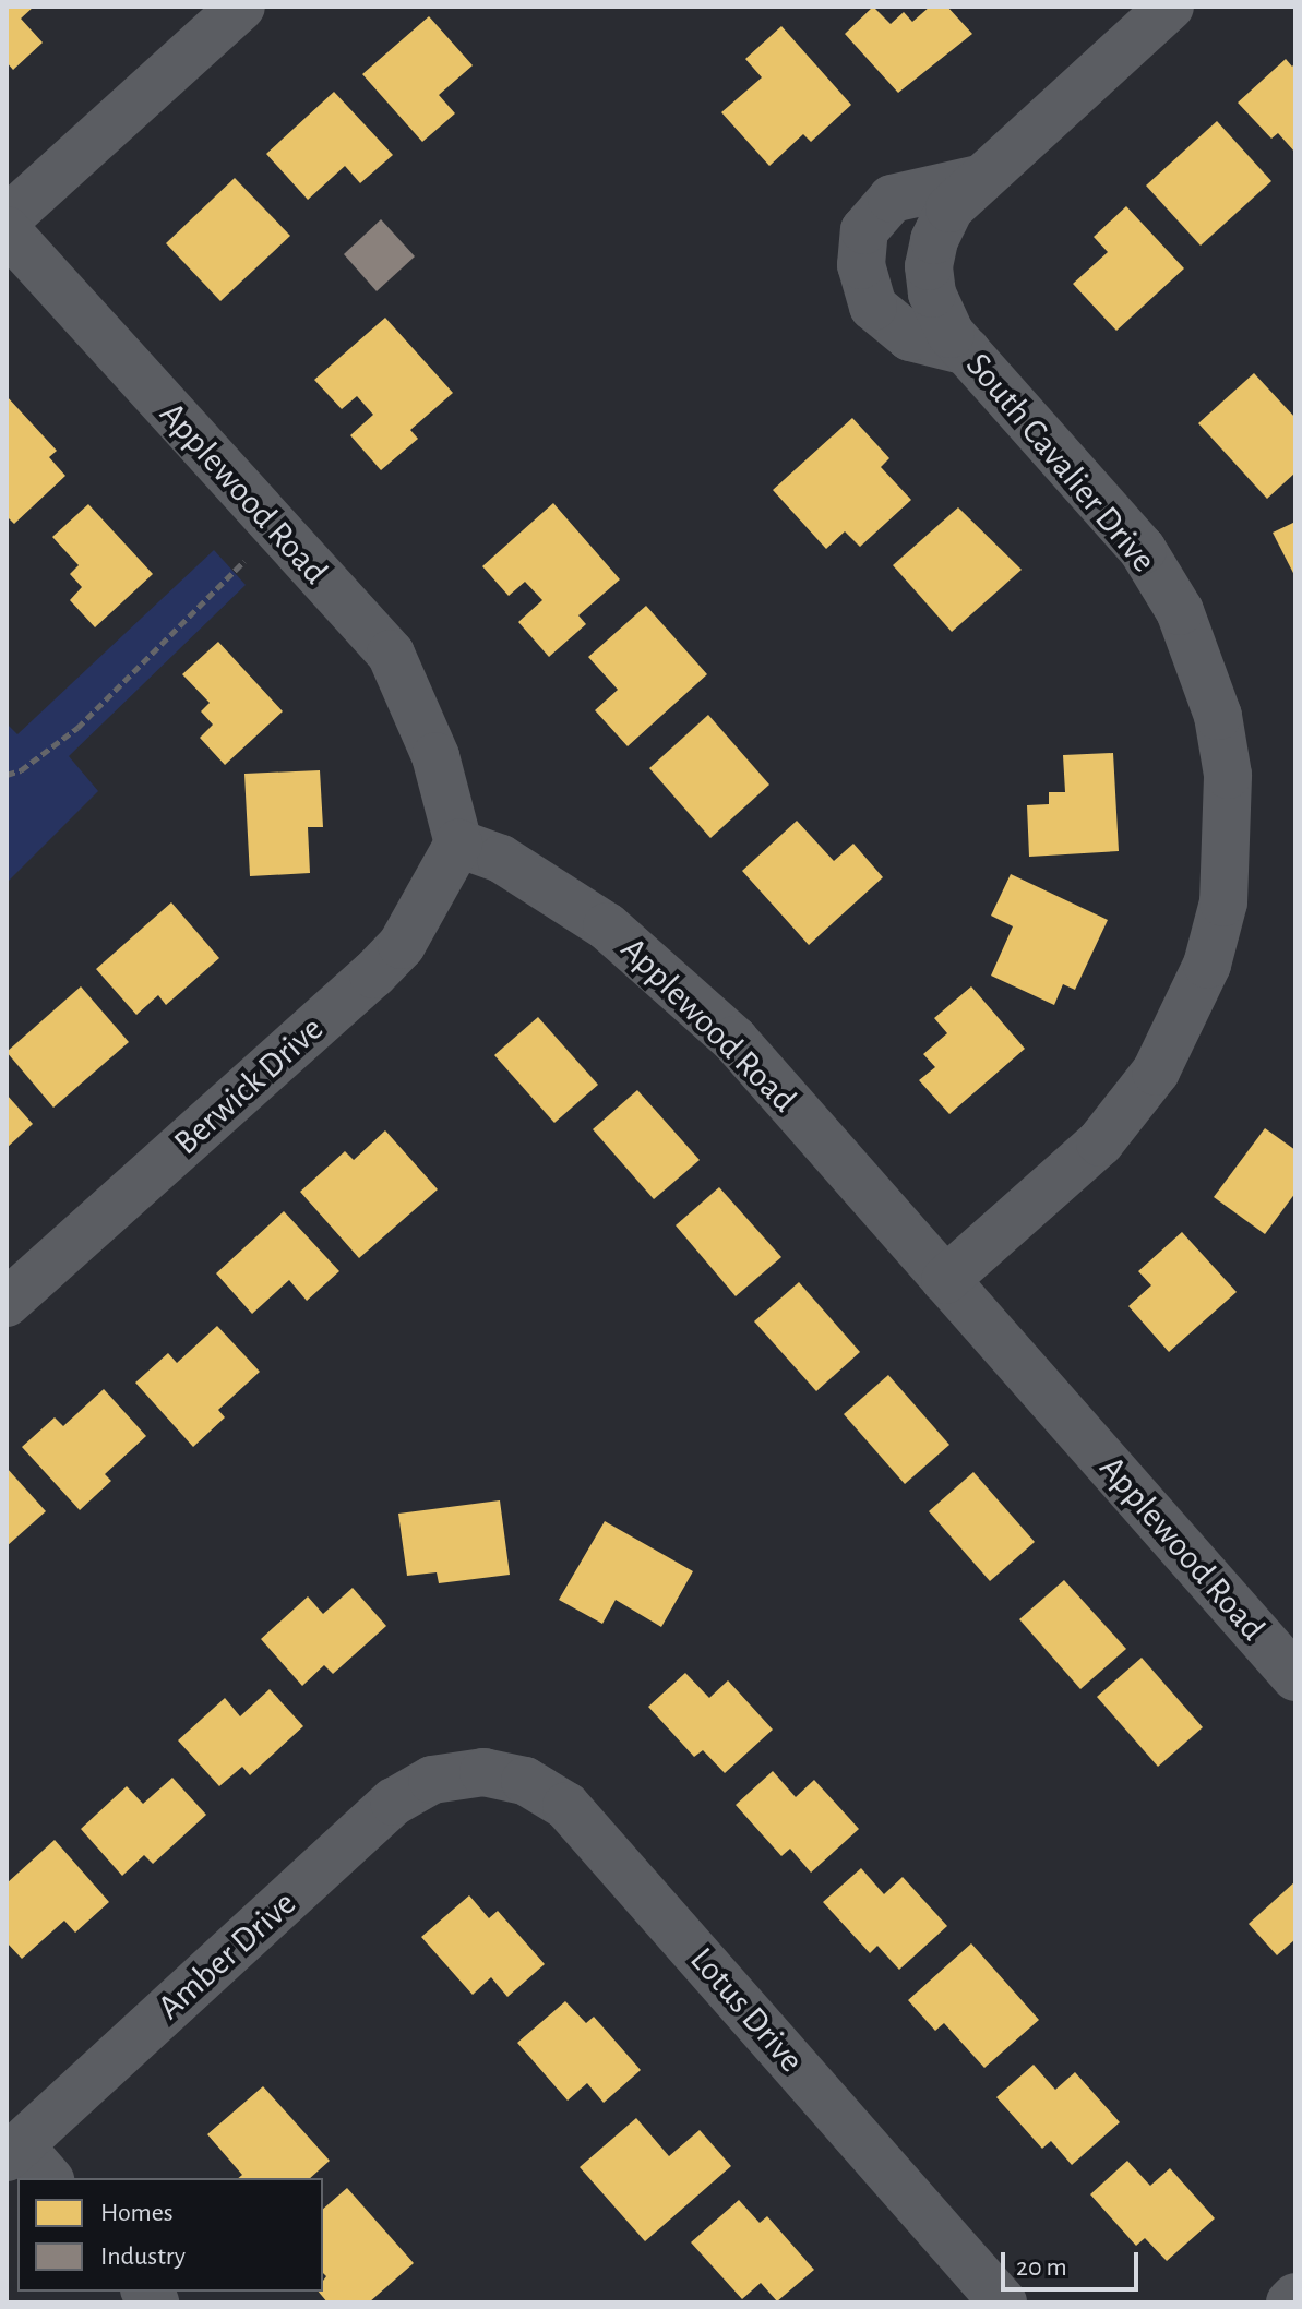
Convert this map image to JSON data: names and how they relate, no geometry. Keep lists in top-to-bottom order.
{
  "streets": {
    "street": [
      "South Cavalier Drive",
      "Applewood Road",
      "Berwick Drive",
      "Amber Drive",
      "Lotus Drive"
    ]
  },
  "crossings": [
    ["South Cavalier Drive", "Applewood Road"],
    ["Applewood Road", "Berwick Drive"],
    ["Amber Drive", "Lotus Drive"]
  ],
  "legend": ["Homes", "Industry"],
  "scale_bar": "20 m"
}
